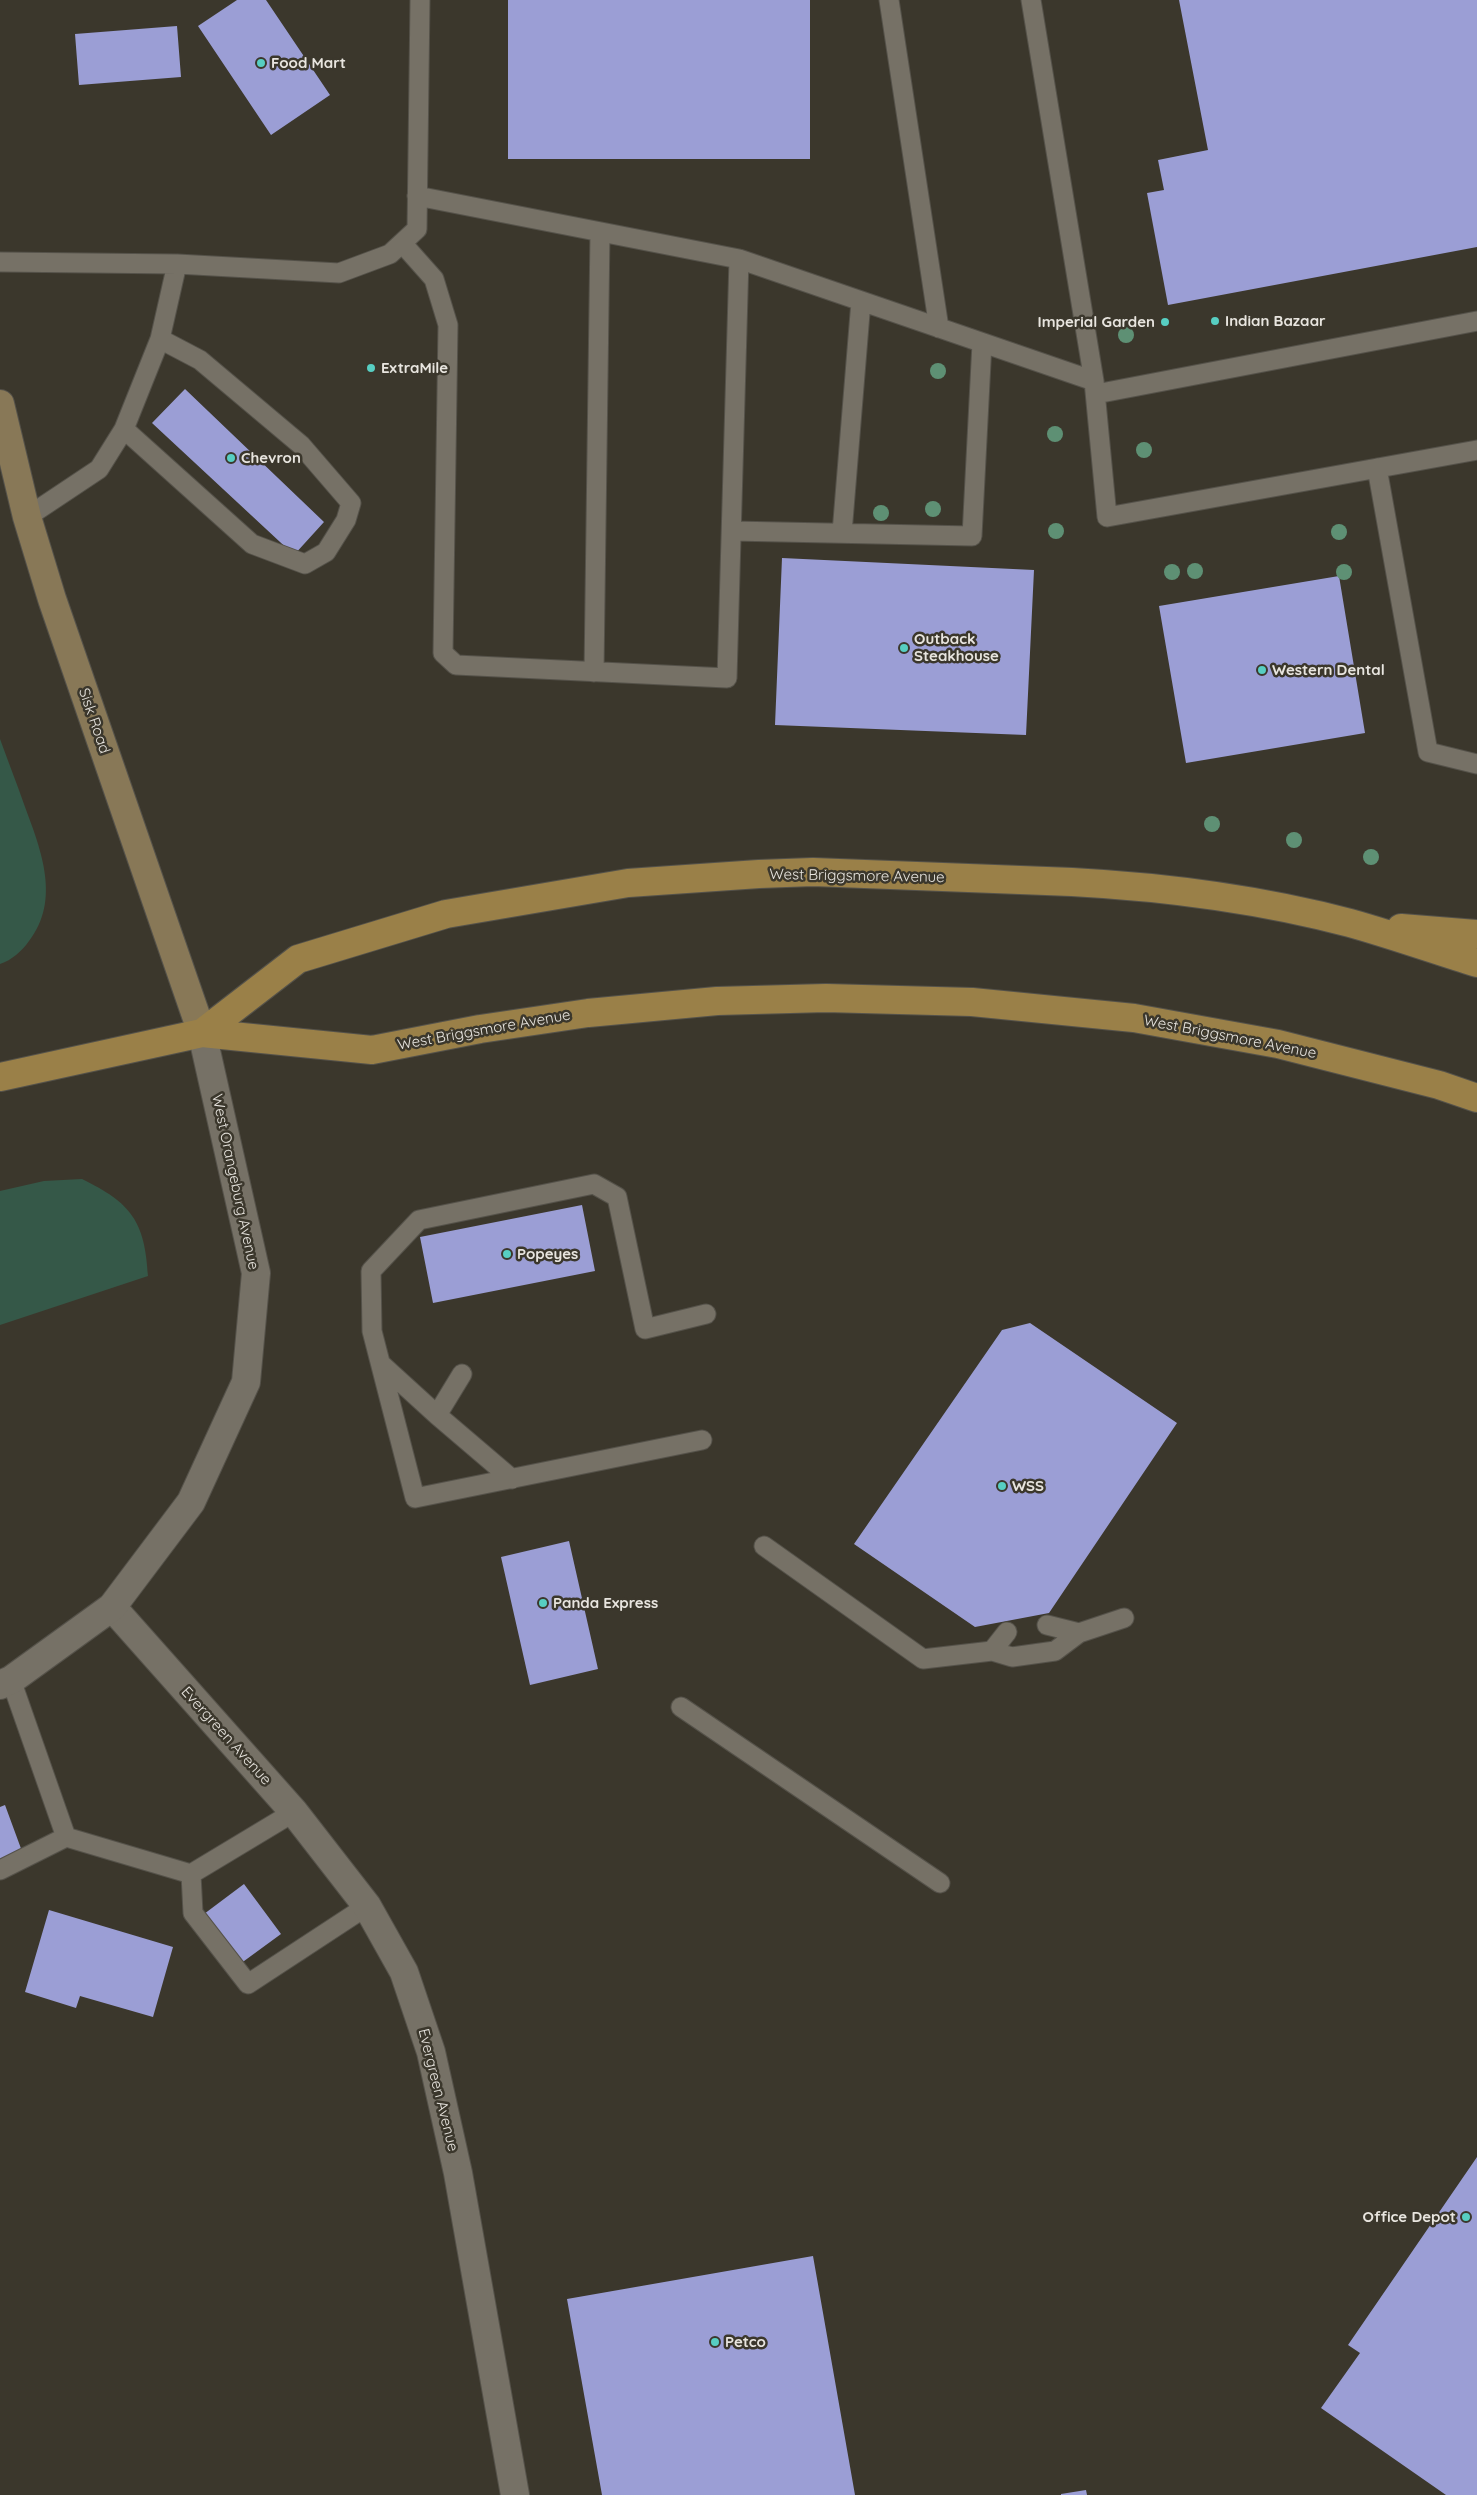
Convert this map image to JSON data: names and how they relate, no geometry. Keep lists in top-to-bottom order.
{
  "streets": {
    "main road": ["Sisk Road", "West Briggsmore Avenue"],
    "street": ["West Orangeburg Avenue", "Evergreen Avenue"]
  },
  "crossings": [
    ["Sisk Road", "West Briggsmore Avenue"],
    ["Sisk Road", "West Orangeburg Avenue"],
    ["West Briggsmore Avenue", "West Orangeburg Avenue"],
    ["West Orangeburg Avenue", "Evergreen Avenue"]
  ],
  "places": [
    "Food Mart",
    "Indian Bazaar",
    "Imperial Garden",
    "ExtraMile",
    "Chevron",
    "Outback Steakhouse",
    "Western Dental",
    "Popeyes",
    "WSS",
    "Panda Express",
    "Office Depot",
    "Petco"
  ]
}
